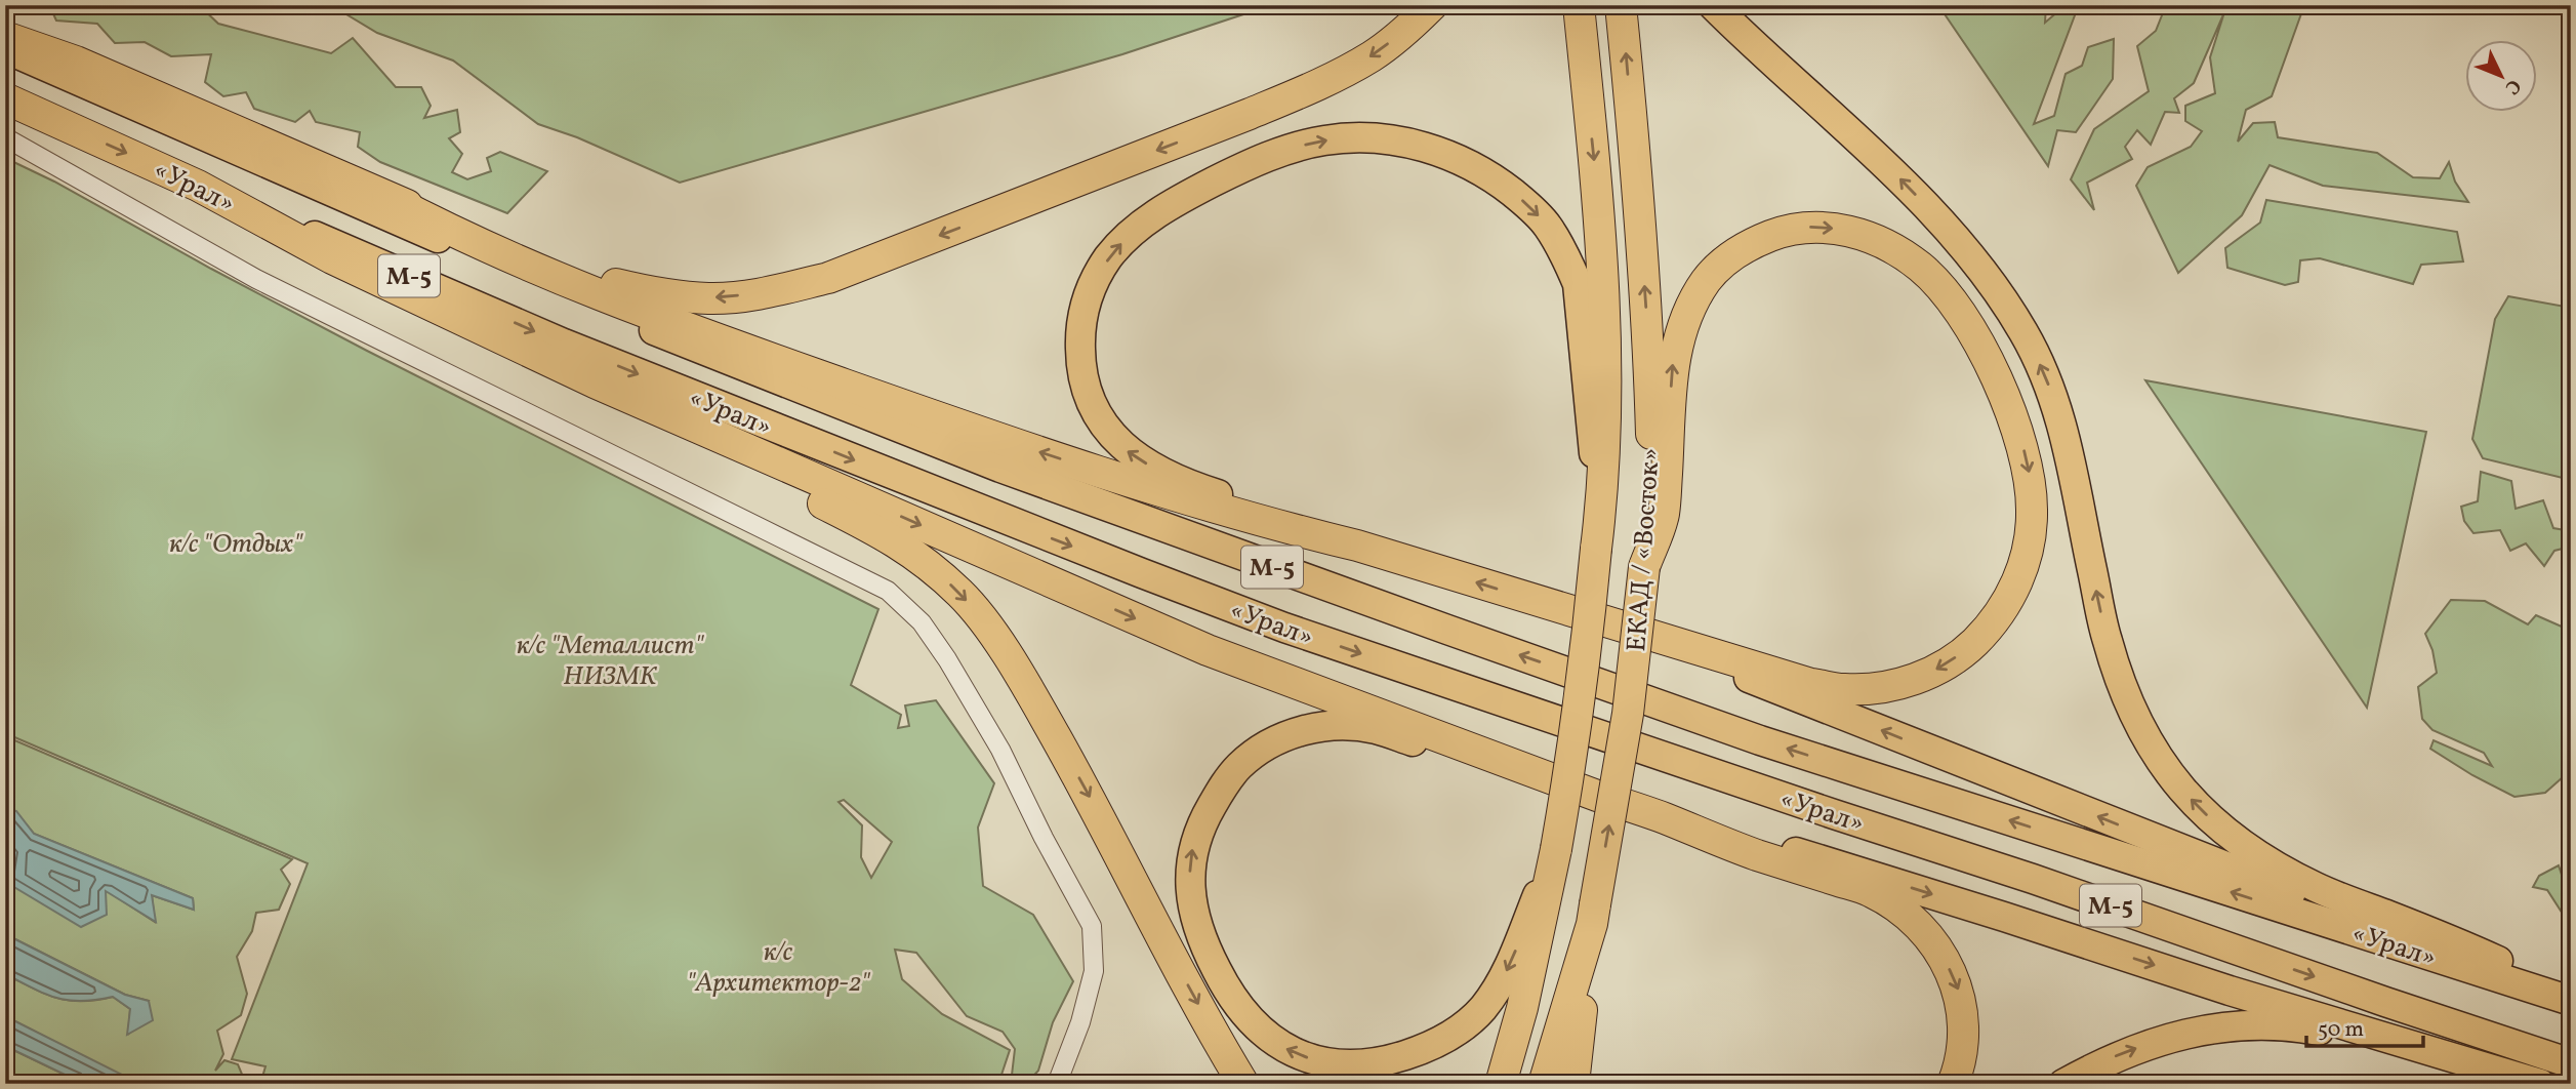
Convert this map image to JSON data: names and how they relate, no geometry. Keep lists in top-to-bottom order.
{
  "streets": {
    "highway": ["«Урал»", "М-5", "ЕКАД / «Восток»"]
  },
  "parks": ["к/с \"Отдых\"", "к/с \"Металлист\" НИЗМК", "к/с \"Архитектор-2\""],
  "scale_bar": "50 m",
  "north": "bottom right"
}
